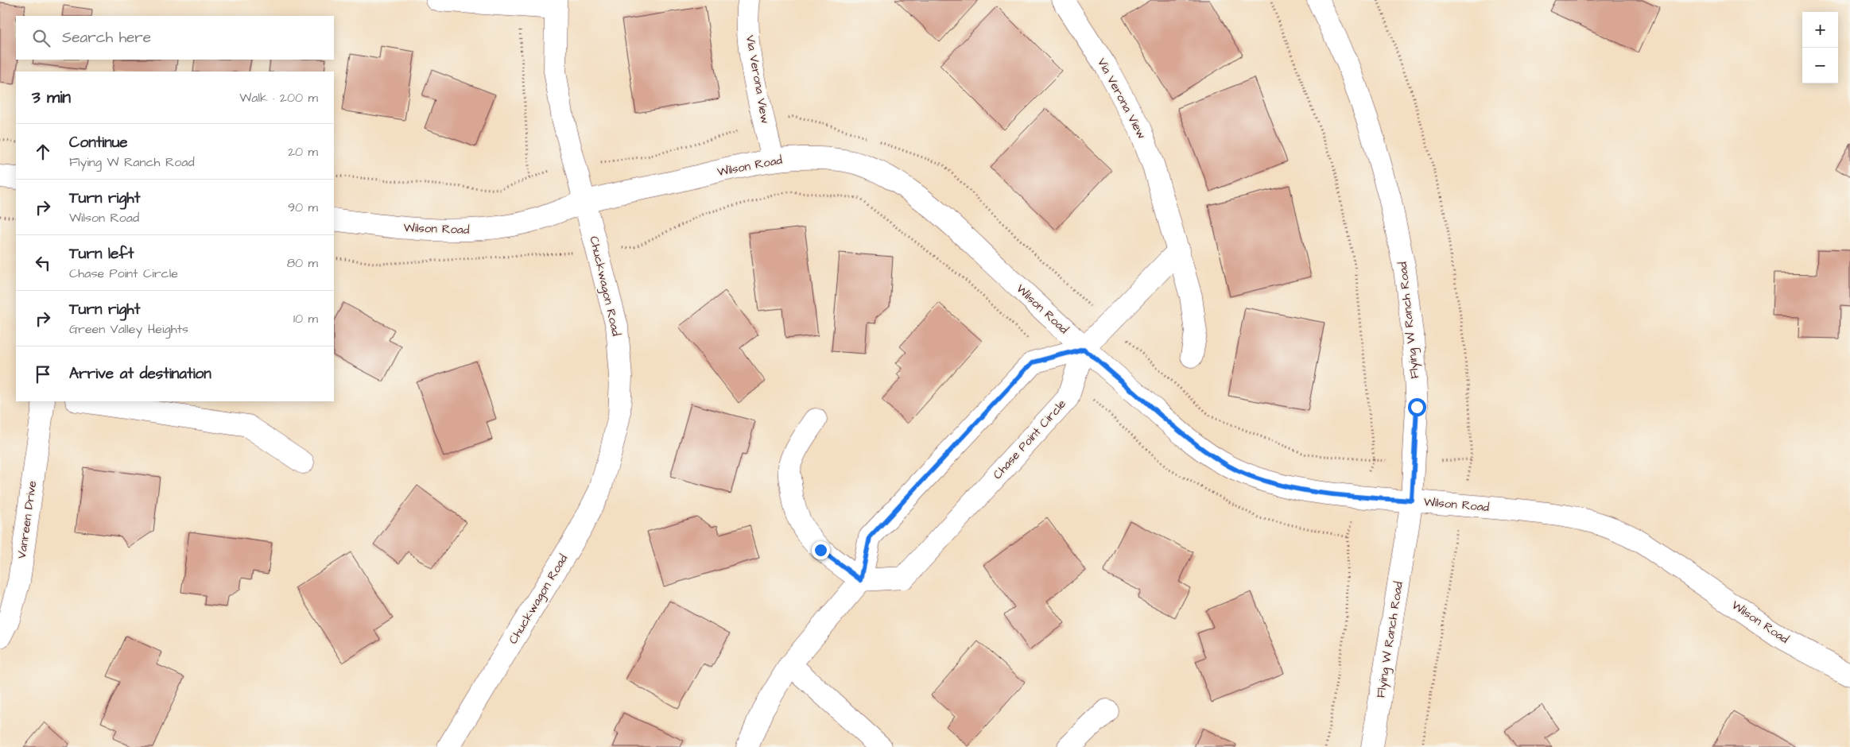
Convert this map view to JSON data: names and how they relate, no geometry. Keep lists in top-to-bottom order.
{
  "streets": {
    "street": [
      "Via Verona View",
      "Wilson Road",
      "Chuckwagon Road",
      "Flying W Ranch Road",
      "Chase Point Circle",
      "Vanreen Drive"
    ]
  },
  "crossings": [
    ["Via Verona View", "Wilson Road"],
    ["Wilson Road", "Chuckwagon Road"],
    ["Wilson Road", "Flying W Ranch Road"],
    ["Wilson Road", "Chase Point Circle"]
  ],
  "page": {
    "map_buttons": ["+", "−"],
    "search": "Search here",
    "heading": ["3 min", "Walk · 200 m"],
    "list": [
      ["Continue", "Flying W Ranch Road", "20 m"],
      ["Turn right", "Wilson Road", "90 m"],
      ["Turn left", "Chase Point Circle", "80 m"],
      ["Turn right", "Green Valley Heights", "10 m"],
      "Arrive at destination"
    ]
  }
}
